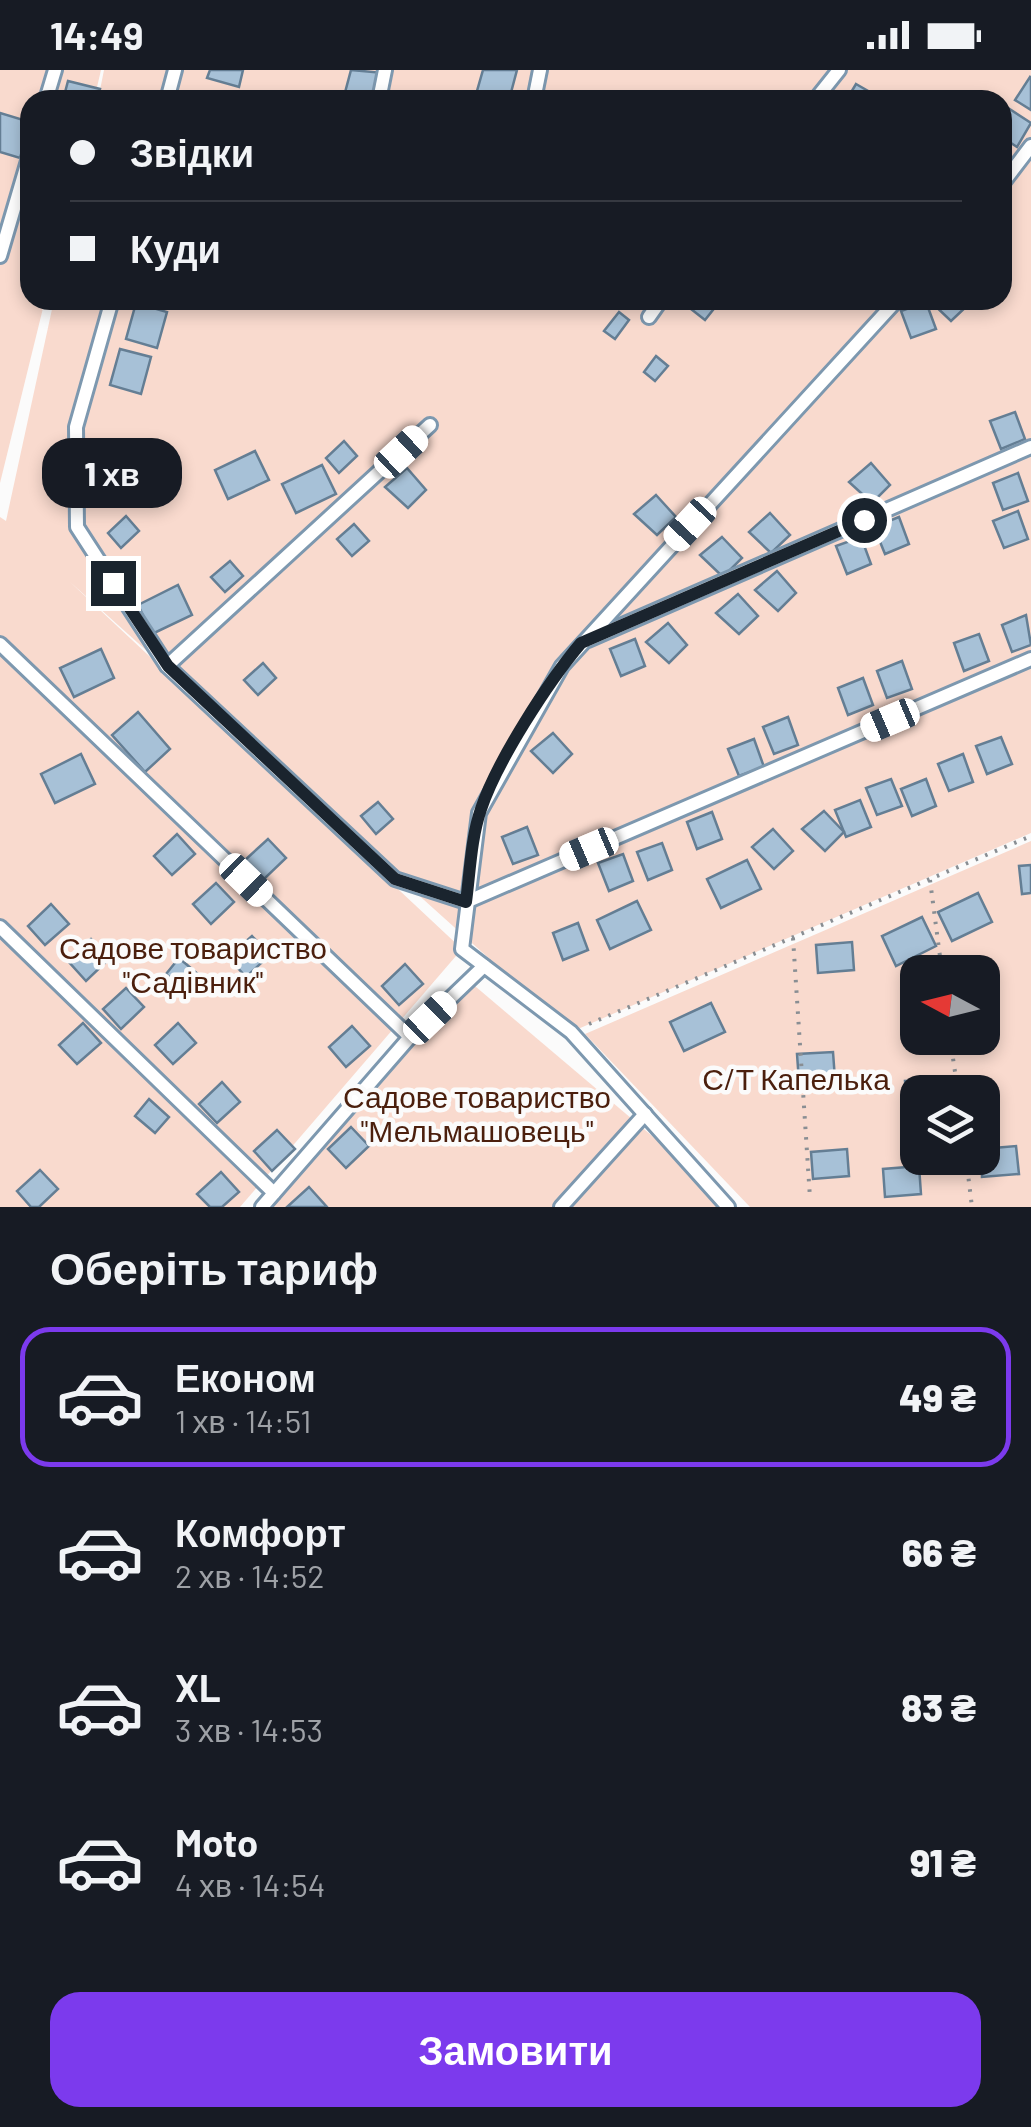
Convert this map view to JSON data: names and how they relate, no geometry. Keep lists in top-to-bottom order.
{
  "parks": ["Садове товариство \"Садівник\"", "С/Т Капелька", "Садове товариство \"Мельмашовець\""],
  "north": "left",
  "page": {
    "status": "14:49",
    "banner": ["Звідки", "Куди"],
    "bubble": "1 хв",
    "heading": "Оберіть тариф",
    "list": [
      {
        "name": "Економ",
        "note": "1 хв · 14:51",
        "value": "49 ₴"
      },
      {
        "name": "Комфорт",
        "note": "2 хв · 14:52",
        "value": "66 ₴"
      },
      {
        "name": "XL",
        "note": "3 хв · 14:53",
        "value": "83 ₴"
      },
      {
        "name": "Moto",
        "note": "4 хв · 14:54",
        "value": "91 ₴"
      }
    ],
    "buttons": "Замовити"
  }
}
